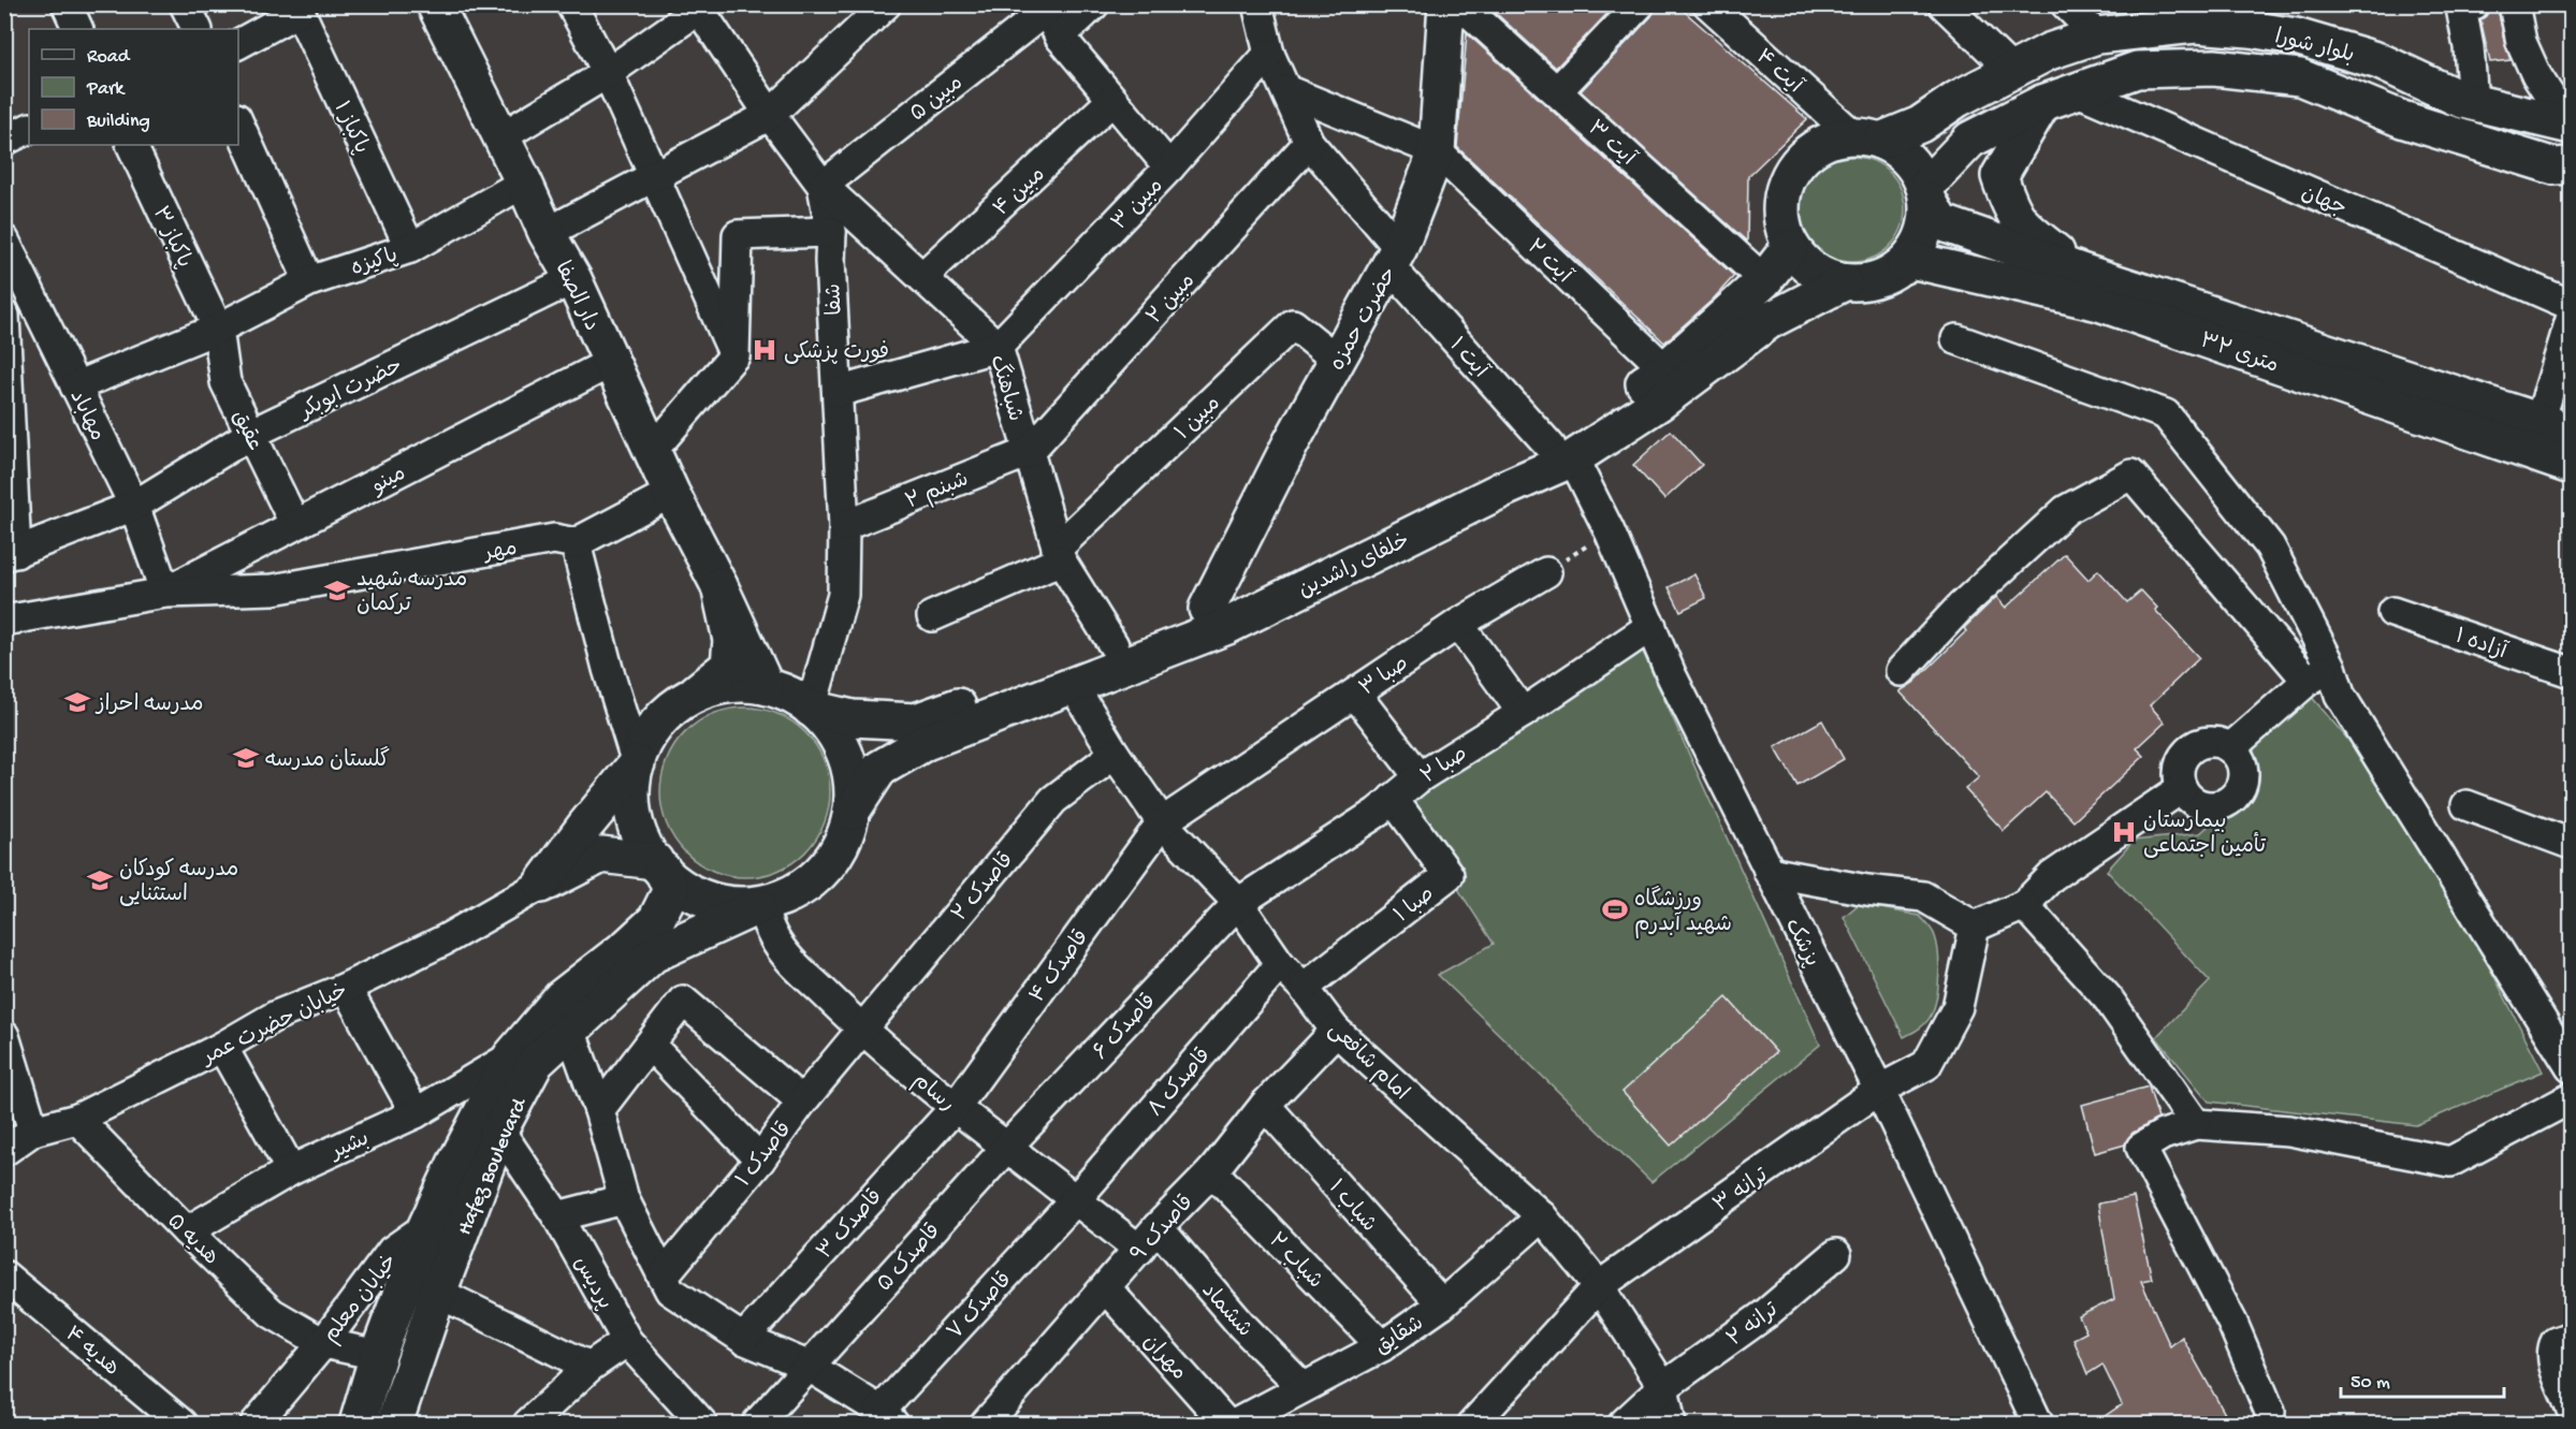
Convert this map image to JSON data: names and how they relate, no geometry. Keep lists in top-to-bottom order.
{
  "streets": {
    "main road": [
      "بلوار شورا",
      "دار الصفا",
      "حضرت حمزه",
      "۳۲ متری",
      "خلفای راشدین",
      "Hafez Boulevard"
    ],
    "street": [
      "آیت ۴",
      "مبین ۵",
      "پاکباز ۱",
      "آیت ۳",
      "مبین ۴",
      "جهان",
      "مبین ۳",
      "پاکباز ۳",
      "پاکیزه",
      "آیت ۲",
      "مبین ۲",
      "شفا",
      "آیت ۱",
      "حضرت ابوبکر",
      "شباهنگ",
      "مهاباد",
      "مبین ۱",
      "عقیق",
      "مینو",
      "شبنم ۲",
      "مهر",
      "آزاده ۱",
      "صبا ۳",
      "صبا ۲",
      "قاصدک ۲",
      "صبا ۱",
      "پزشک",
      "قاصدک ۴",
      "خیابان حضرت عمر",
      "قاصدک ۶",
      "امام شافعی",
      "قاصدک ۸",
      "رسام",
      "بشیر",
      "قاصدک ۱",
      "ترانه ۳",
      "شباب ۱",
      "قاصدک ۳",
      "قاصدک ۹",
      "هدیه ۵",
      "قاصدک ۵",
      "شباب ۲",
      "پردیس",
      "خیابان معلم",
      "قاصدک ۷",
      "ششماد",
      "ترانه ۲",
      "شقایق",
      "هدیه ۴",
      "مهران"
    ]
  },
  "crossings": [
    ["بلوار شورا", "آیت ۴"],
    ["بلوار شورا", "جهان"],
    ["بلوار شورا", "۳۲ متری"],
    ["بلوار شورا", "خلفای راشدین"],
    ["آیت ۴", "۳۲ متری"],
    ["آیت ۴", "خلفای راشدین"],
    ["مبین ۵", "شفا"],
    ["مبین ۵", "شباهنگ"],
    ["پاکباز ۱", "پاکیزه"],
    ["آیت ۳", "خلفای راشدین"],
    ["مبین ۴", "شباهنگ"],
    ["مبین ۳", "آیت ۱"],
    ["مبین ۳", "شباهنگ"],
    ["پاکباز ۳", "پاکیزه"],
    ["پاکباز ۳", "عقیق"],
    ["پاکیزه", "دار الصفا"],
    ["پاکیزه", "مهاباد"],
    ["پاکیزه", "عقیق"],
    ["آیت ۲", "حضرت حمزه"],
    ["آیت ۲", "خلفای راشدین"],
    ["دار الصفا", "حضرت ابوبکر"],
    ["دار الصفا", "مینو"],
    ["مبین ۲", "آیت ۱"],
    ["مبین ۲", "شباهنگ"],
    ["مبین ۲", "شبنم ۲"],
    ["شفا", "شباهنگ"],
    ["شفا", "شبنم ۲"],
    ["شفا", "خلفای راشدین"],
    ["شفا", "رسام"],
    ["شفا", "Hafez Boulevard"],
    ["حضرت حمزه", "آیت ۱"],
    ["حضرت حمزه", "مبین ۱"],
    ["حضرت حمزه", "خلفای راشدین"],
    ["۳۲ متری", "خلفای راشدین"],
    ["آیت ۱", "خلفای راشدین"],
    ["آیت ۱", "پزشک"],
    ["حضرت ابوبکر", "مهاباد"],
    ["حضرت ابوبکر", "عقیق"],
    ["شباهنگ", "مبین ۱"],
    ["شباهنگ", "شبنم ۲"],
    ["شباهنگ", "خلفای راشدین"],
    ["مهاباد", "مینو"],
    ["مهاباد", "مهر"],
    ["عقیق", "مینو"],
    ["مینو", "مهر"],
    ["خلفای راشدین", "پزشک"],
    ["خلفای راشدین", "امام شافعی"],
    ["خلفای راشدین", "رسام"],
    ["خلفای راشدین", "Hafez Boulevard"],
    ["صبا ۳", "قاصدک ۴"],
    ["صبا ۳", "امام شافعی"],
    ["صبا ۲", "صبا ۱"],
    ["صبا ۲", "پزشک"],
    ["صبا ۲", "قاصدک ۶"],
    ["صبا ۲", "امام شافعی"],
    ["قاصدک ۲", "امام شافعی"],
    ["قاصدک ۲", "رسام"],
    ["قاصدک ۲", "قاصدک ۱"],
    ["صبا ۱", "امام شافعی"],
    ["پزشک", "ترانه ۳"],
    ["قاصدک ۴", "امام شافعی"],
    ["قاصدک ۴", "رسام"],
    ["قاصدک ۴", "قاصدک ۳"],
    ["خیابان حضرت عمر", "هدیه ۵"],
    ["قاصدک ۶", "امام شافعی"],
    ["قاصدک ۶", "رسام"],
    ["قاصدک ۶", "قاصدک ۵"],
    ["امام شافعی", "قاصدک ۸"],
    ["امام شافعی", "ترانه ۳"],
    ["امام شافعی", "قاصدک ۹"],
    ["امام شافعی", "ترانه ۲"],
    ["امام شافعی", "شقایق"],
    ["قاصدک ۸", "رسام"],
    ["قاصدک ۸", "قاصدک ۷"],
    ["رسام", "قاصدک ۱"],
    ["رسام", "Hafez Boulevard"],
    ["رسام", "قاصدک ۳"],
    ["رسام", "قاصدک ۹"],
    ["رسام", "قاصدک ۵"],
    ["رسام", "قاصدک ۷"],
    ["بشیر", "Hafez Boulevard"],
    ["بشیر", "هدیه ۵"],
    ["Hafez Boulevard", "هدیه ۵"],
    ["Hafez Boulevard", "پردیس"],
    ["Hafez Boulevard", "خیابان معلم"],
    ["شباب ۱", "قاصدک ۹"],
    ["شباب ۱", "شقایق"],
    ["قاصدک ۹", "شباب ۲"],
    ["قاصدک ۹", "ششماد"],
    ["قاصدک ۹", "مهران"],
    ["هدیه ۵", "خیابان معلم"],
    ["شباب ۲", "شقایق"],
    ["ششماد", "شقایق"]
  ],
  "places": {
    "hospital": ["فورت پزشکی", "بیمارستان تأمین اجتماعی"],
    "school or university": [
      "مدرسه شهید ترکمان",
      "مدرسه احراز",
      "گلستان مدرسه",
      "مدرسه کودکان استثنایی"
    ],
    "sports": ["ورزشگاه شهید آبدرم"]
  },
  "legend": ["Road", "Park", "Building"],
  "scale_bar": "50 m"
}
